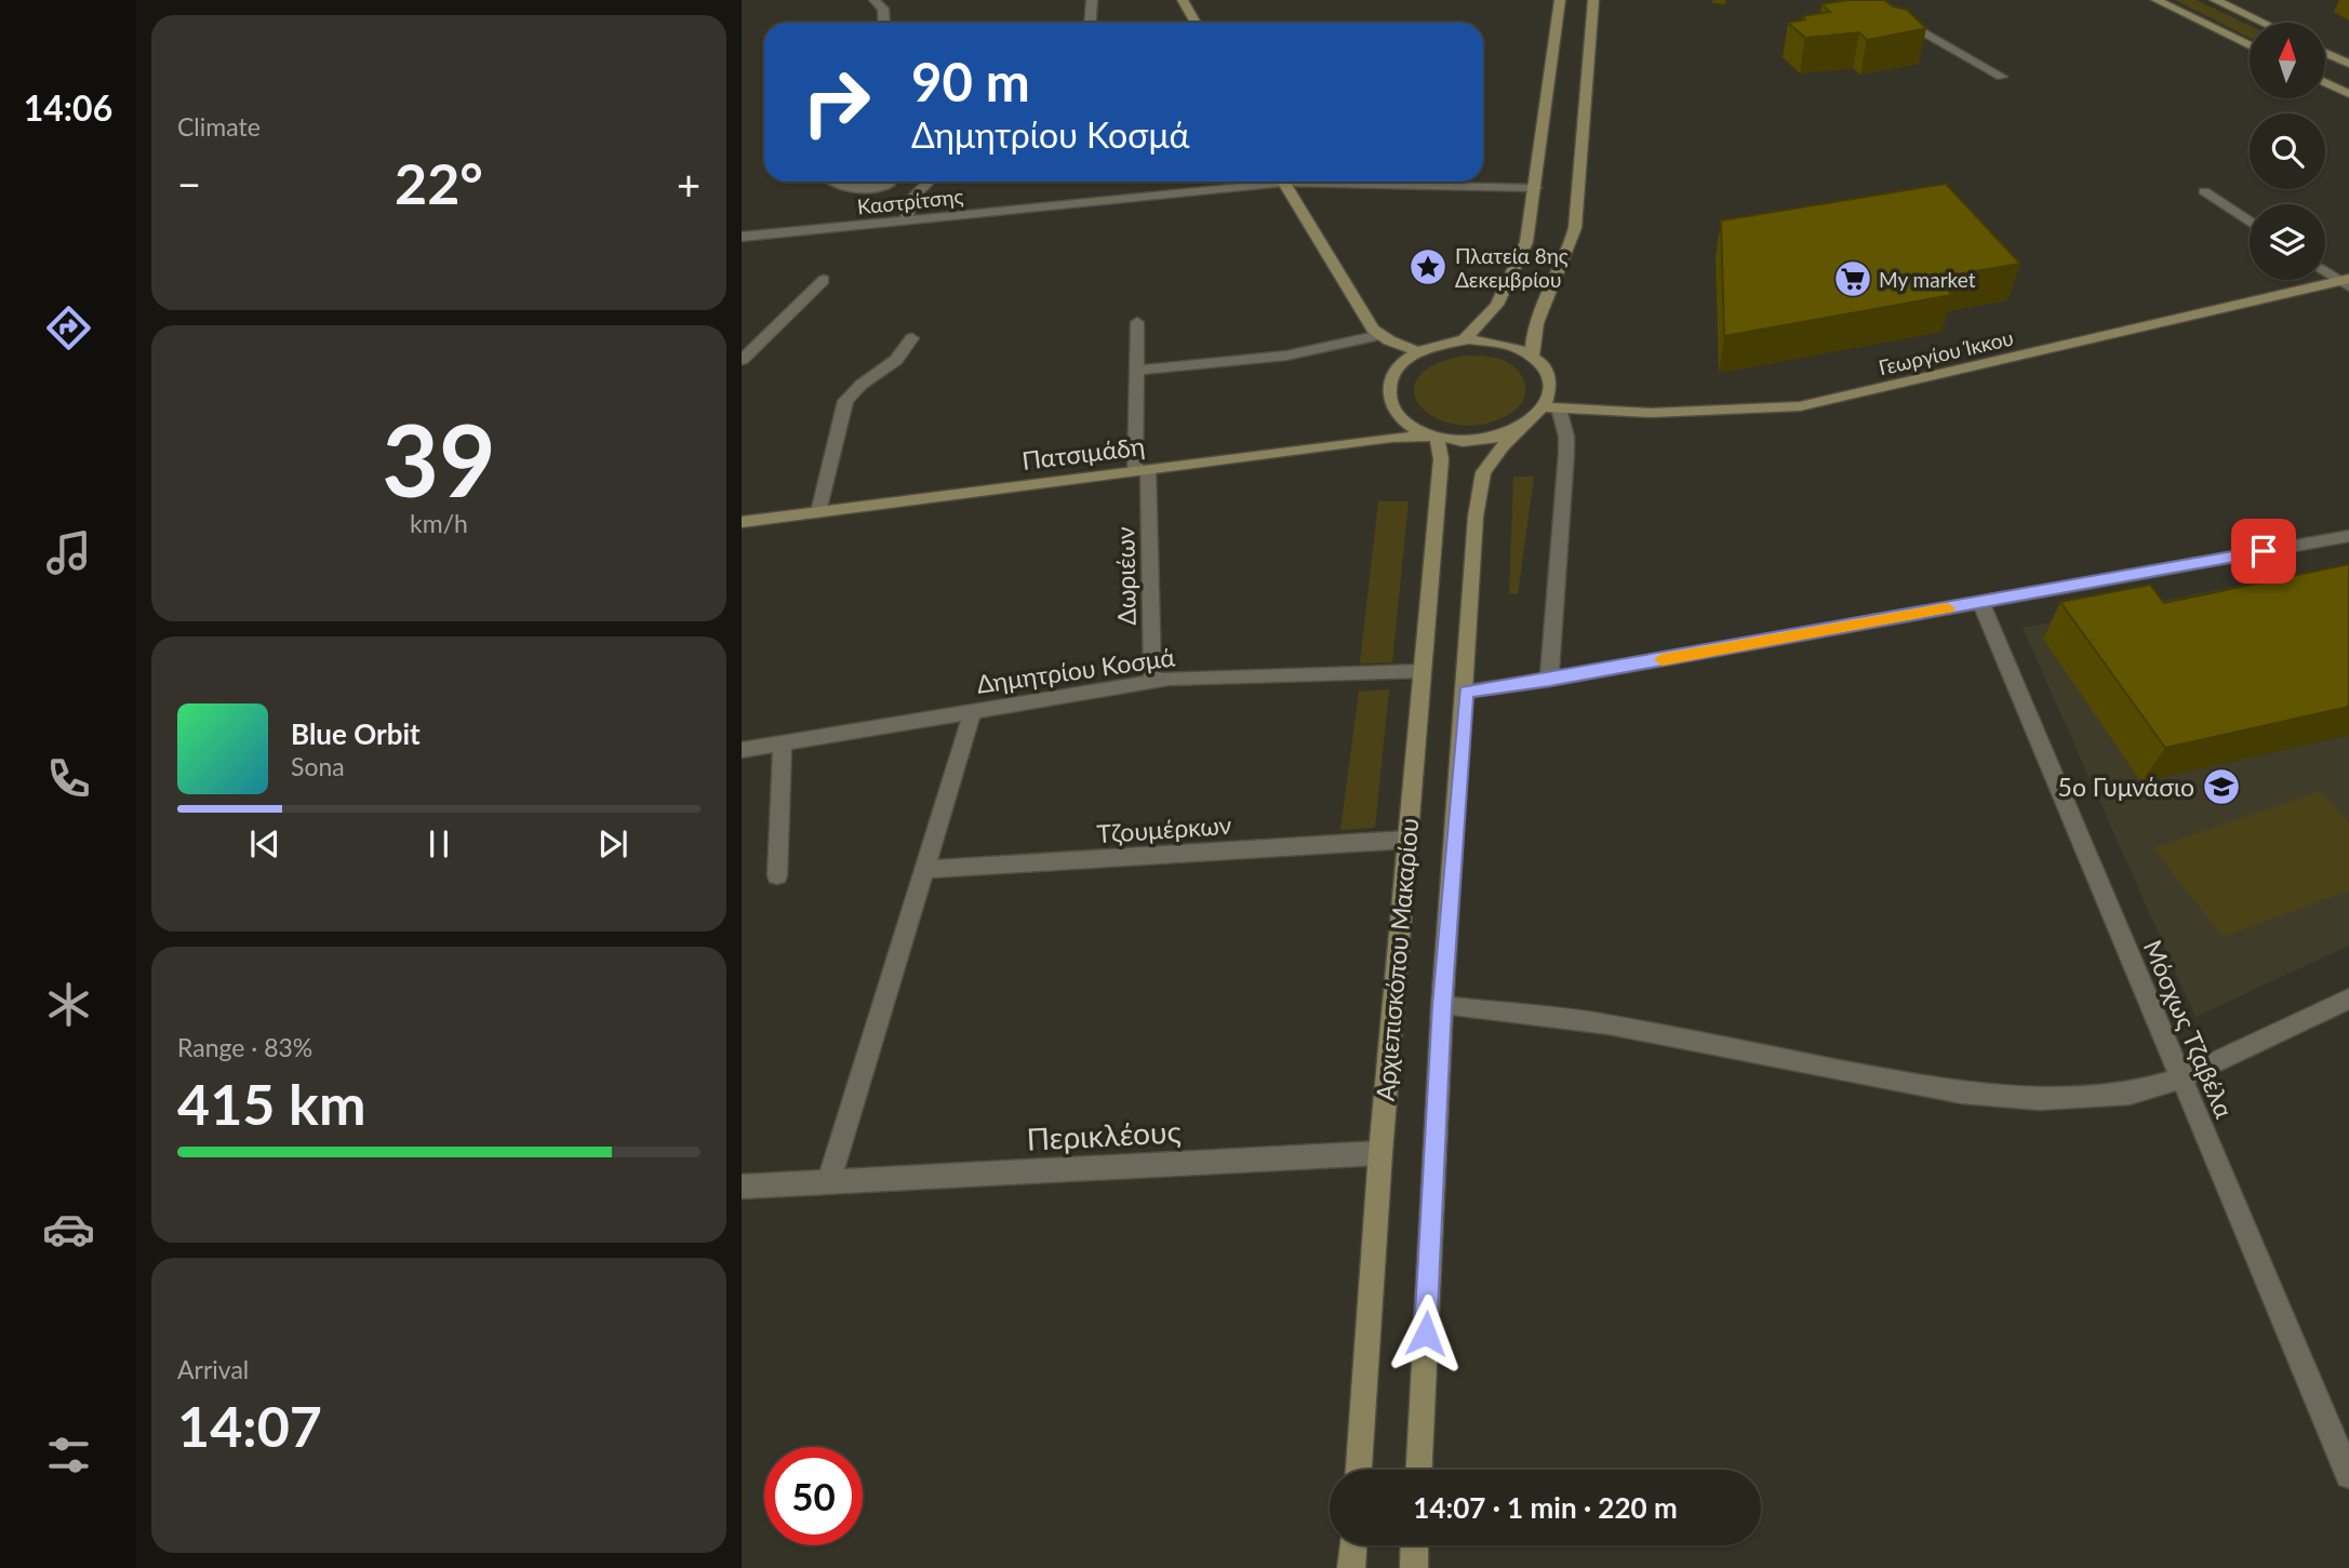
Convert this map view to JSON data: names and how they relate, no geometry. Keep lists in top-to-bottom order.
{
  "streets": {
    "main road": ["Γεωργίου Ίκκου", "Πατσιμάδη", "Αρχιεπισκόπου Μακαρίου"],
    "street": [
      "Καστρίτσης",
      "Δωριέων",
      "Δημητρίου Κοσμά",
      "Τζουμέρκων",
      "Μόσχως Τζαβέλα",
      "Περικλέους"
    ]
  },
  "crossings": [
    ["Γεωργίου Ίκκου", "Πατσιμάδη"],
    ["Γεωργίου Ίκκου", "Αρχιεπισκόπου Μακαρίου"],
    ["Πατσιμάδη", "Δωριέων"],
    ["Πατσιμάδη", "Αρχιεπισκόπου Μακαρίου"],
    ["Δωριέων", "Δημητρίου Κοσμά"],
    ["Δημητρίου Κοσμά", "Αρχιεπισκόπου Μακαρίου"],
    ["Τζουμέρκων", "Αρχιεπισκόπου Μακαρίου"],
    ["Αρχιεπισκόπου Μακαρίου", "Περικλέους"]
  ],
  "places": {
    "place": ["Πλατεία 8ης Δεκεμβρίου"],
    "supermarket": ["My market"],
    "school or university": ["5ο Γυμνάσιο"]
  },
  "north": "top",
  "page": {
    "tabs": "14:06",
    "tile": [
      "Climate",
      ["39", "km/h"],
      ["Range · 83%", "415 km"],
      ["Arrival", "14:07"]
    ],
    "turn": ["90 m", "Δημητρίου Κοσμά"],
    "heat": ["−", "22°", "+"],
    "song": ["Blue Orbit", "Sona"],
    "limit": "50",
    "trip": "14:07 · 1 min · 220 m"
  }
}
